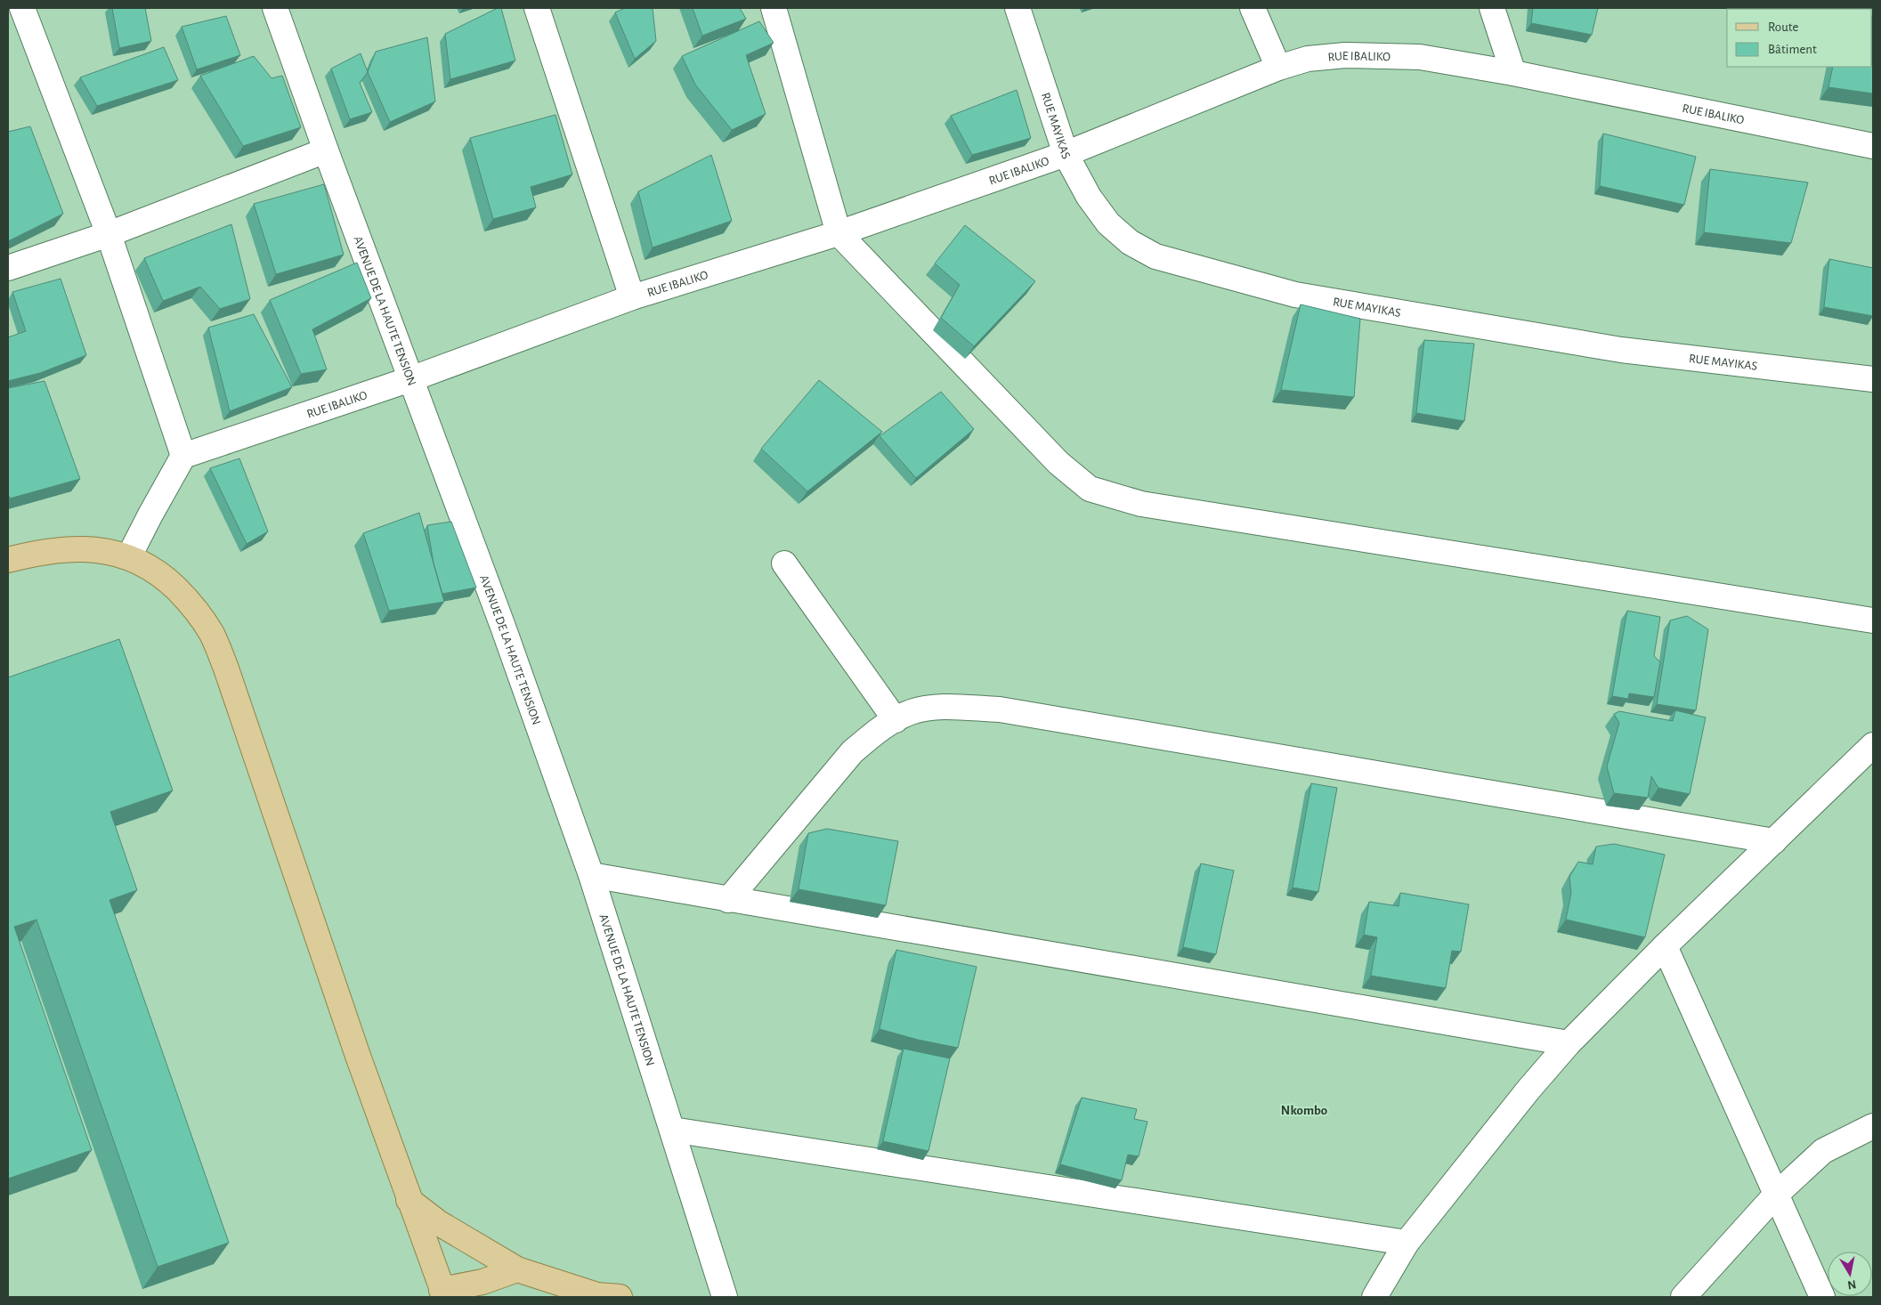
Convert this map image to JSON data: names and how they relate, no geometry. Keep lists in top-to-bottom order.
{
  "streets": {
    "street": ["RUE IBALIKO", "RUE MAYIKAS", "AVENUE DE LA HAUTE TENSION"]
  },
  "crossings": [
    ["RUE IBALIKO", "RUE MAYIKAS"],
    ["RUE IBALIKO", "AVENUE DE LA HAUTE TENSION"]
  ],
  "districts": ["Nkombo"],
  "legend": ["Route", "Bâtiment"],
  "north": "bottom"
}
